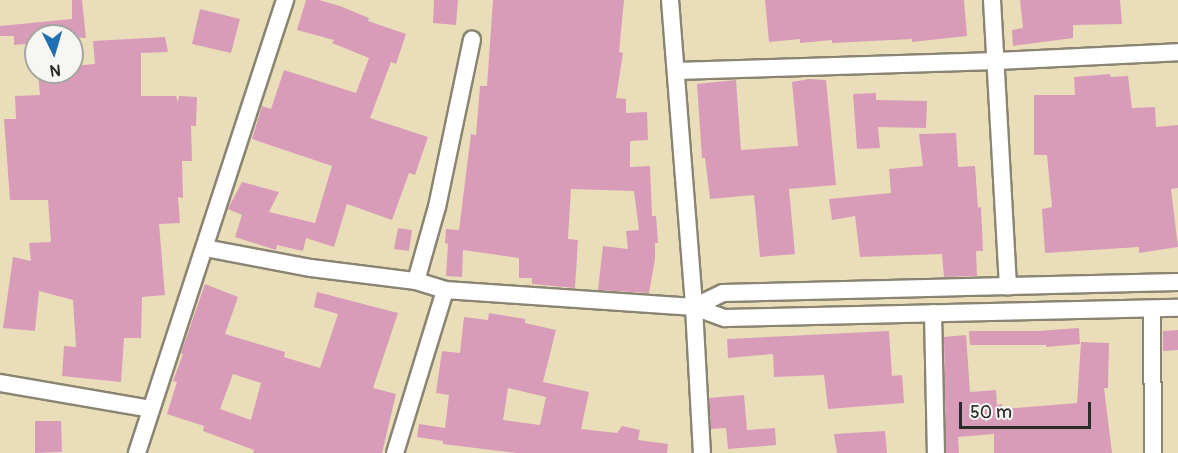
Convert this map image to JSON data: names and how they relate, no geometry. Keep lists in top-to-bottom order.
{
  "scale_bar": "50 m",
  "north": "bottom"
}
